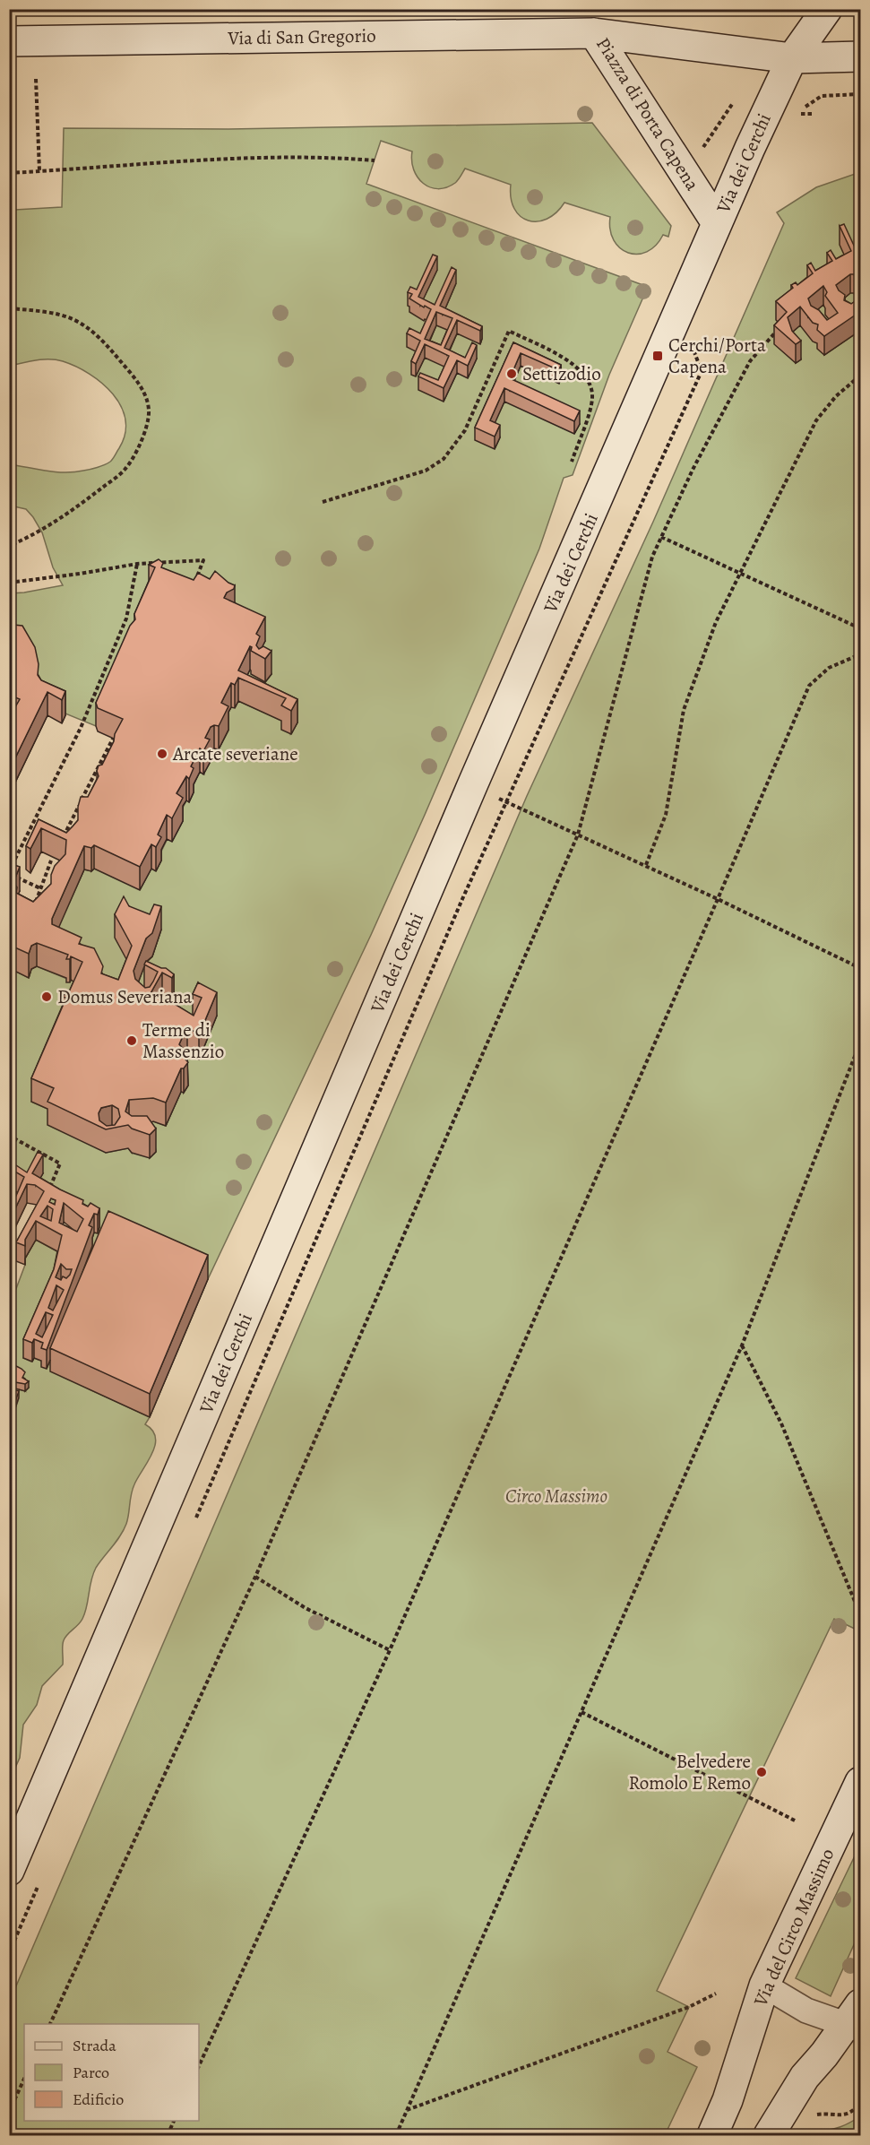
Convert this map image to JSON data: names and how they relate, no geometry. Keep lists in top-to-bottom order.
{
  "streets": {
    "main road": [
      "Via di San Gregorio",
      "Piazza di Porta Capena",
      "Via dei Cerchi",
      "Via del Circo Massimo"
    ]
  },
  "crossings": [
    ["Via di San Gregorio", "Piazza di Porta Capena"],
    ["Piazza di Porta Capena", "Via dei Cerchi"]
  ],
  "parks": ["Circo Massimo"],
  "places": {
    "transit": ["Cerchi/Porta Capena"],
    "other": [
      "Settizodio",
      "Arcate severiane",
      "Domus Severiana",
      "Terme di Massenzio",
      "Belvedere Romolo E Remo"
    ]
  },
  "legend": ["Strada", "Parco", "Edificio"]
}
